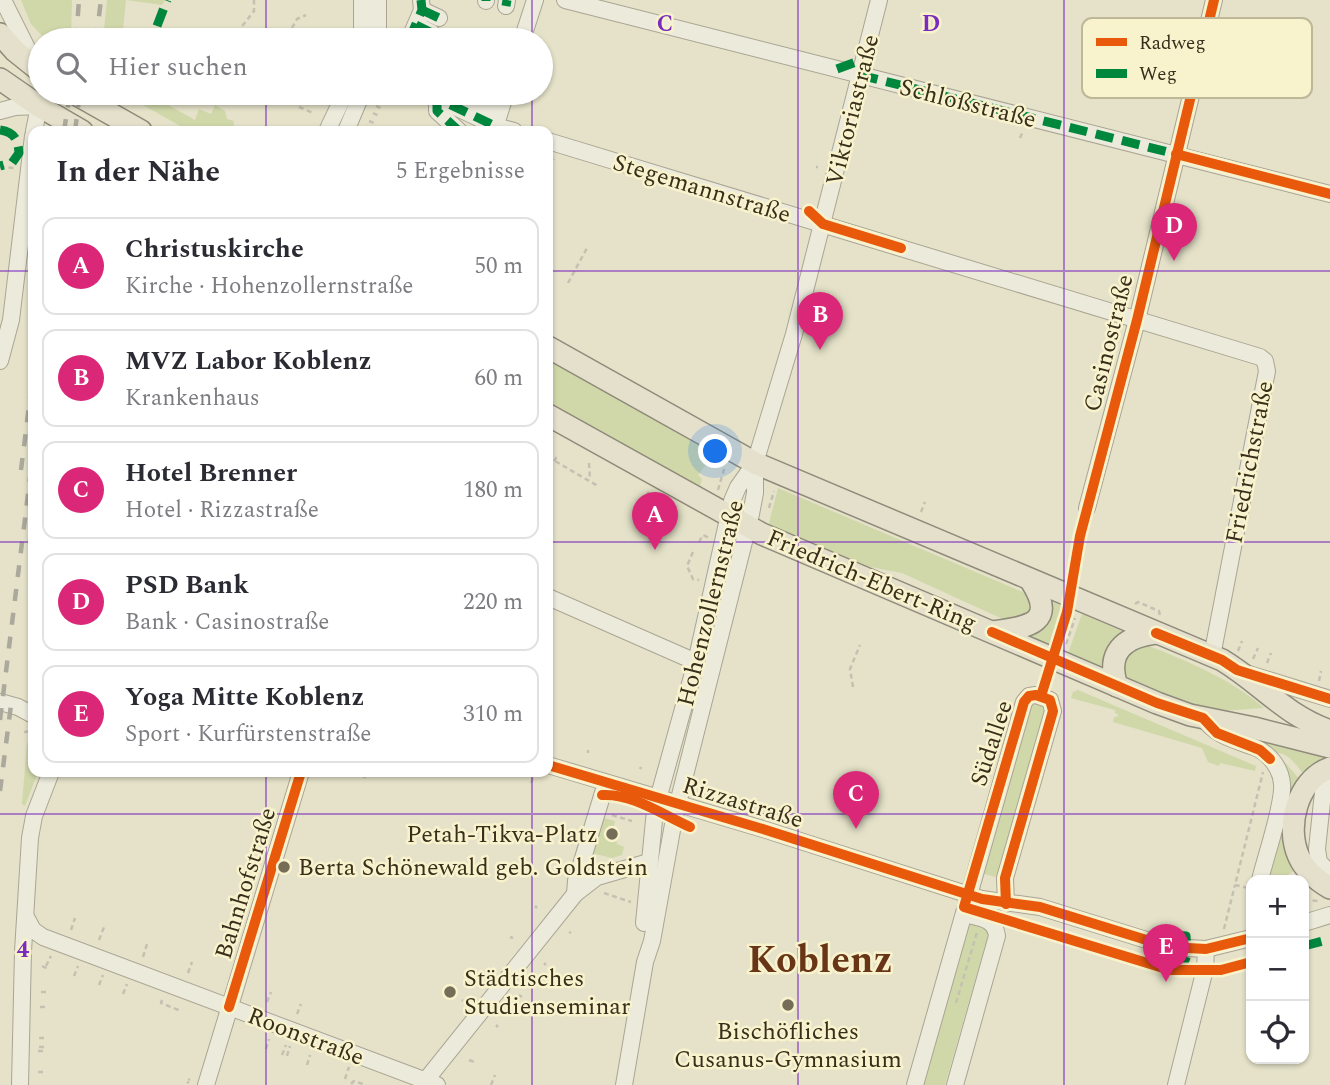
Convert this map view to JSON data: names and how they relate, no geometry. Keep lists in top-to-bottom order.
{
  "streets": {
    "main road": ["Friedrich-Ebert-Ring"],
    "street": [
      "Schloßstraße",
      "Viktoriastraße",
      "Stegemannstraße",
      "Casinostraße",
      "Friedrichstraße",
      "Hohenzollernstraße",
      "Südallee",
      "Rizzastraße",
      "Bahnhofstraße",
      "Roonstraße"
    ]
  },
  "crossings": [
    ["Schloßstraße", "Viktoriastraße"],
    ["Schloßstraße", "Casinostraße"],
    ["Viktoriastraße", "Stegemannstraße"],
    ["Viktoriastraße", "Hohenzollernstraße"],
    ["Stegemannstraße", "Casinostraße"],
    ["Stegemannstraße", "Friedrichstraße"],
    ["Casinostraße", "Friedrichstraße"],
    ["Friedrich-Ebert-Ring", "Hohenzollernstraße"],
    ["Hohenzollernstraße", "Rizzastraße"],
    ["Südallee", "Rizzastraße"],
    ["Bahnhofstraße", "Roonstraße"]
  ],
  "districts": ["Koblenz"],
  "places": [
    "Petah-Tikva-Platz",
    "Berta Schönewald geb. Goldstein",
    "Städtisches Studienseminar",
    "Bischöfliches Cusanus-Gymnasium"
  ],
  "legend": ["Radweg", "Weg"],
  "page": {
    "search": "Hier suchen",
    "heading": ["In der Nähe", "5 Ergebnisse"],
    "pins": [
      "D",
      "B",
      "A",
      "C",
      "E"
    ],
    "list": [
      {
        "mark": "A",
        "name": "Christuskirche",
        "note": "Kirche · Hohenzollernstraße",
        "value": "50 m"
      },
      {
        "mark": "B",
        "name": "MVZ Labor Koblenz",
        "note": "Krankenhaus",
        "value": "60 m"
      },
      {
        "mark": "C",
        "name": "Hotel Brenner",
        "note": "Hotel · Rizzastraße",
        "value": "180 m"
      },
      {
        "mark": "D",
        "name": "PSD Bank",
        "note": "Bank · Casinostraße",
        "value": "220 m"
      },
      {
        "mark": "E",
        "name": "Yoga Mitte Koblenz",
        "note": "Sport · Kurfürstenstraße",
        "value": "310 m"
      }
    ],
    "map_buttons": ["+", "−"]
  },
  "grid": {
    "columns": ["C", "D"],
    "rows": ["4"]
  }
}
